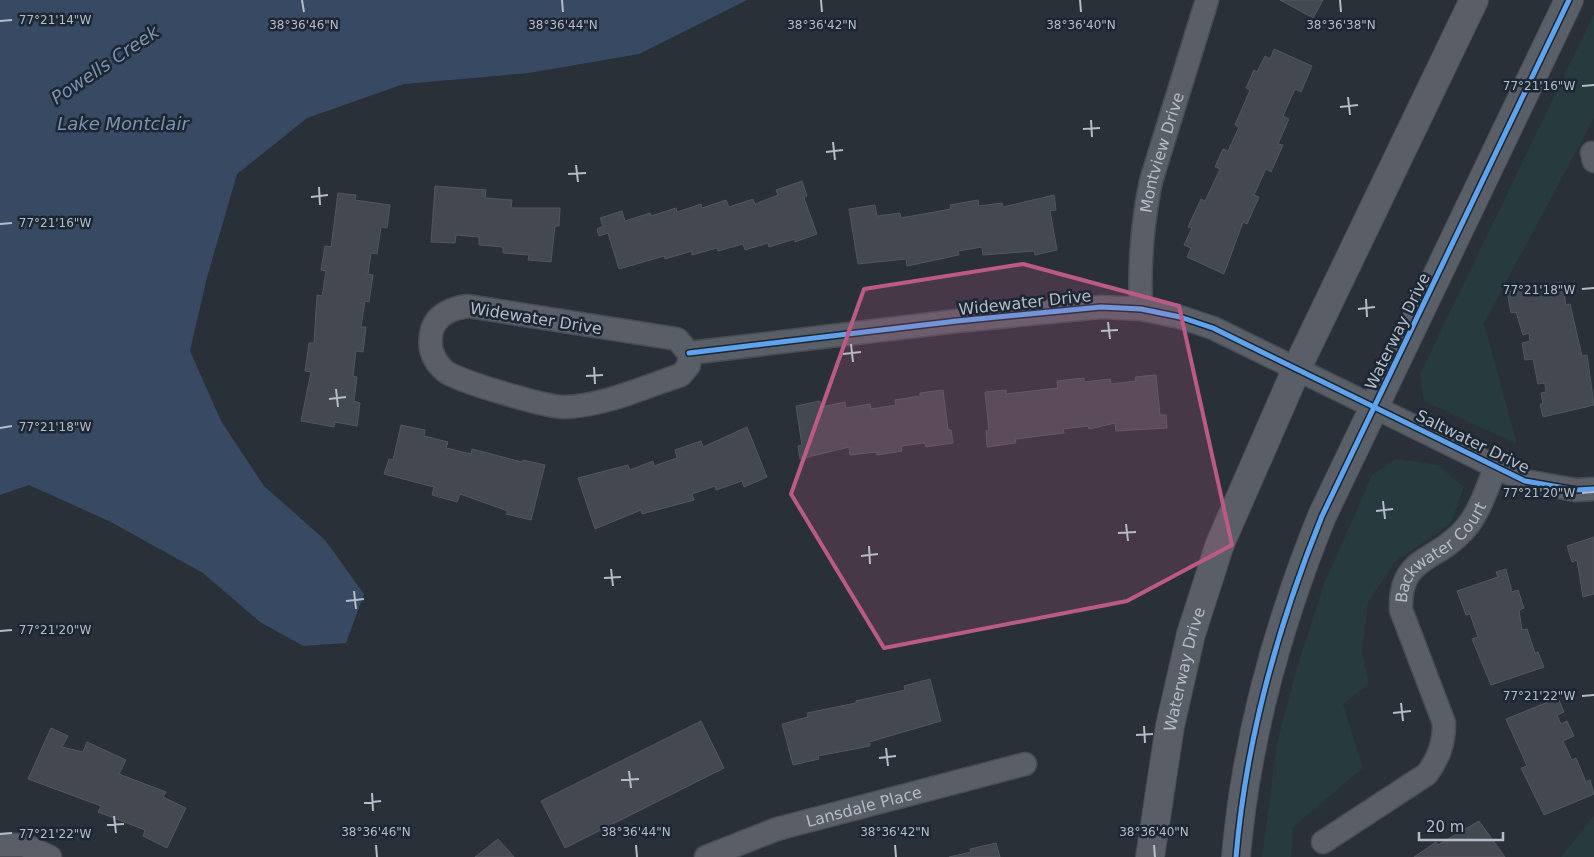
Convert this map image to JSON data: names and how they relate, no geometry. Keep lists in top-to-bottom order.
{
  "streets": {
    "street": [
      "Montview Drive",
      "Widewater Drive",
      "Waterway Drive",
      "Saltwater Drive",
      "Backwater Court",
      "Lansdale Place"
    ]
  },
  "crossings": [
    ["Montview Drive", "Widewater Drive"],
    ["Widewater Drive", "Waterway Drive"],
    ["Widewater Drive", "Saltwater Drive"],
    ["Waterway Drive", "Saltwater Drive"],
    ["Saltwater Drive", "Backwater Court"]
  ],
  "water": ["Powells Creek", "Lake Montclair"],
  "scale_bar": "20 m",
  "coordinates": [
    "77°21'14\"W",
    "38°36'46\"N",
    "38°36'44\"N",
    "38°36'42\"N",
    "38°36'40\"N",
    "38°36'38\"N",
    "77°21'16\"W",
    "77°21'18\"W",
    "77°21'20\"W",
    "77°21'22\"W"
  ]
}
